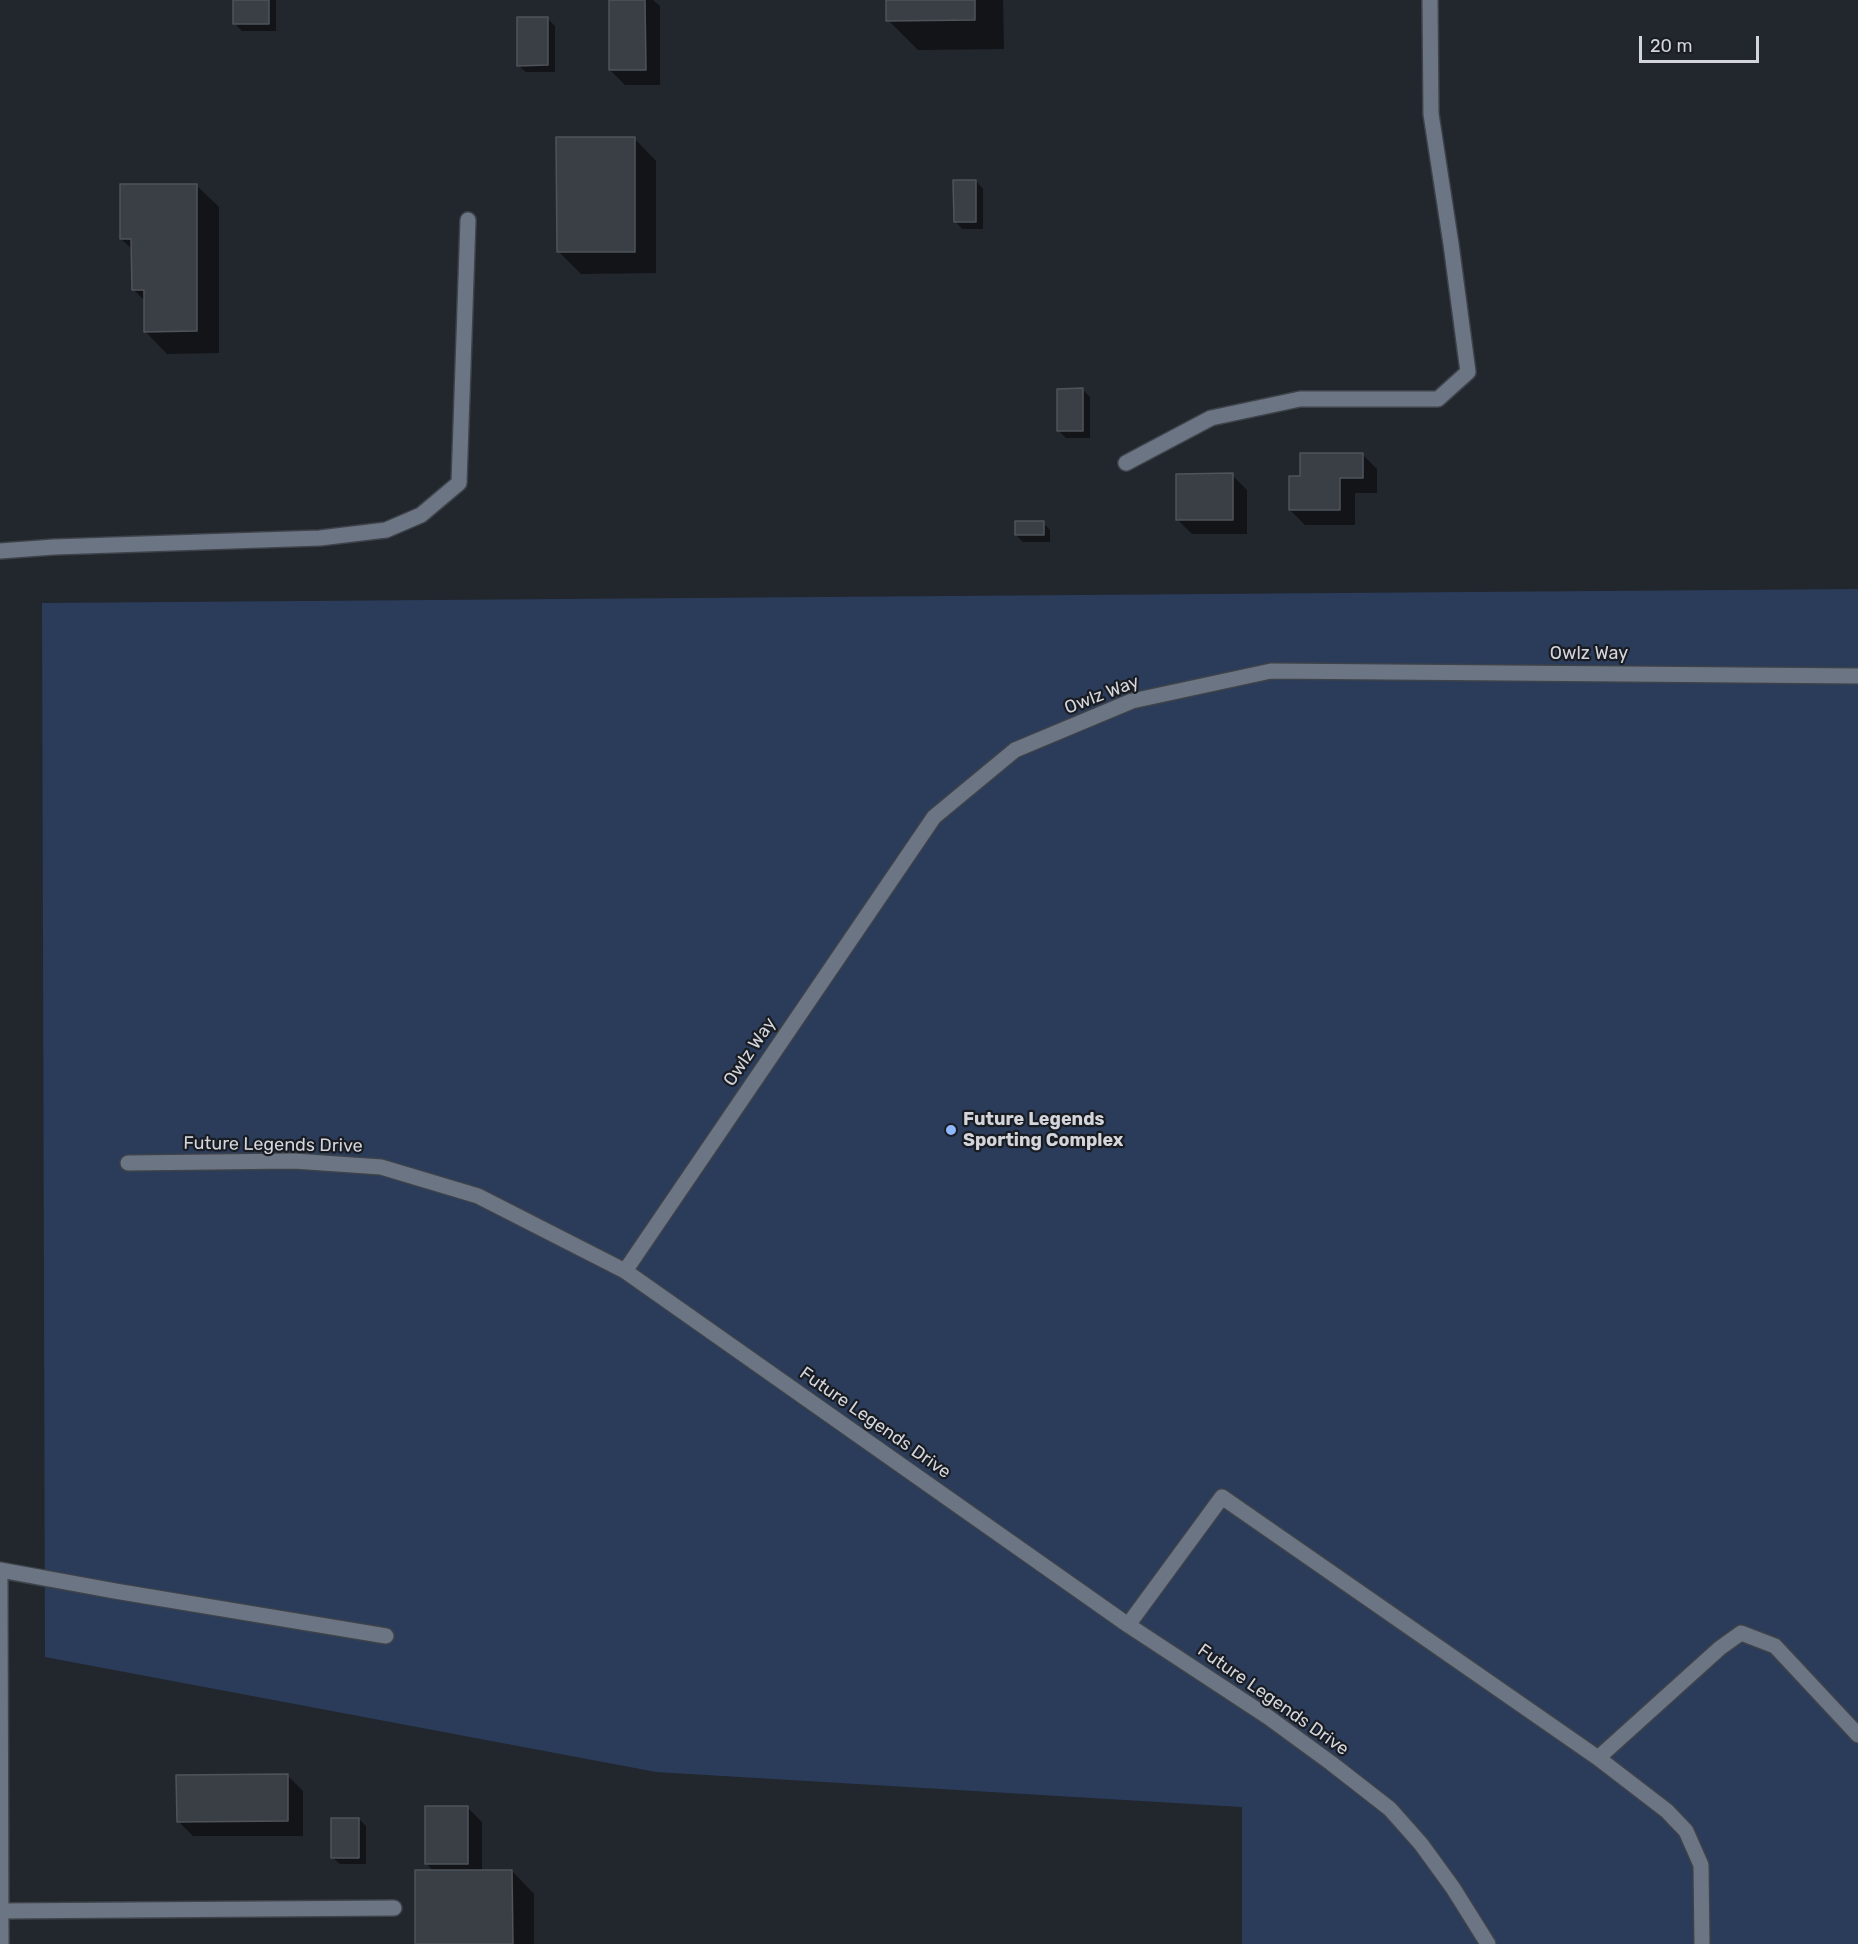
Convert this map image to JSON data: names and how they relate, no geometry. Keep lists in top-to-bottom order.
{
  "streets": {
    "street": ["Owlz Way", "Future Legends Drive"]
  },
  "crossings": [
    ["Owlz Way", "Future Legends Drive"]
  ],
  "places": ["Future Legends Sporting Complex"],
  "scale_bar": "20 m"
}
